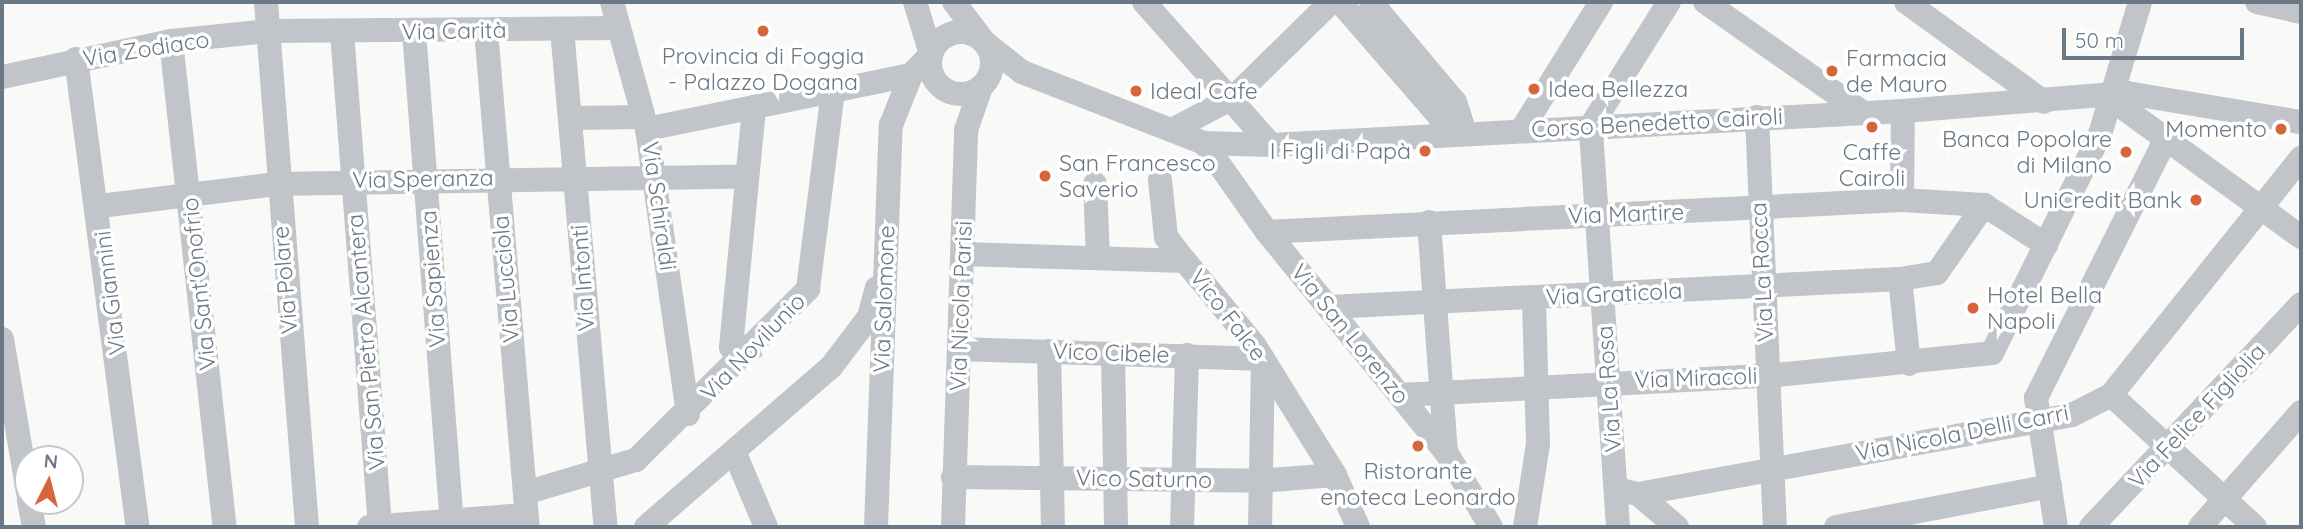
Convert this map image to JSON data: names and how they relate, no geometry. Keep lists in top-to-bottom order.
{
  "streets": {
    "street": [
      "Via Carità",
      "Via Zodiaco",
      "Corso Benedetto Cairoli",
      "Via Speranza",
      "Via Schiraldi",
      "Via Martire",
      "Via La Rocca",
      "Via Intonti",
      "Via Sapienza",
      "Via Lucciola",
      "Via Polare",
      "Via Sant'Onofrio",
      "Via Giannini",
      "Via Graticola",
      "Via Salomone",
      "Via Nicola Parisi",
      "Vico Falce",
      "Via San Lorenzo",
      "Via San Pietro Alcantera",
      "Via Novilunio",
      "Vico Cibele",
      "Via Miracoli",
      "Via La Rosa",
      "Via Felice Figliolia",
      "Via Nicola Delli Carri",
      "Vico Saturno"
    ]
  },
  "crossings": [
    ["Via Carità", "Via Zodiaco"],
    ["Via Carità", "Via Schiraldi"],
    ["Via Carità", "Via Intonti"],
    ["Via Carità", "Via Sapienza"],
    ["Via Carità", "Via Lucciola"],
    ["Via Carità", "Via Polare"],
    ["Via Carità", "Via San Pietro Alcantera"],
    ["Via Zodiaco", "Via Polare"],
    ["Via Zodiaco", "Via Sant'Onofrio"],
    ["Via Zodiaco", "Via Giannini"],
    ["Corso Benedetto Cairoli", "Via La Rocca"],
    ["Corso Benedetto Cairoli", "Via San Lorenzo"],
    ["Corso Benedetto Cairoli", "Via La Rosa"],
    ["Via Speranza", "Via Schiraldi"],
    ["Via Speranza", "Via Intonti"],
    ["Via Speranza", "Via Sapienza"],
    ["Via Speranza", "Via Lucciola"],
    ["Via Speranza", "Via Polare"],
    ["Via Speranza", "Via Sant'Onofrio"],
    ["Via Speranza", "Via Giannini"],
    ["Via Speranza", "Via San Pietro Alcantera"],
    ["Via Schiraldi", "Via Novilunio"],
    ["Via Martire", "Via La Rocca"],
    ["Via Martire", "Via Graticola"],
    ["Via Martire", "Via San Lorenzo"],
    ["Via Martire", "Via La Rosa"],
    ["Via La Rocca", "Via Graticola"],
    ["Via La Rocca", "Via Miracoli"],
    ["Via La Rocca", "Via Nicola Delli Carri"],
    ["Via Intonti", "Via Novilunio"],
    ["Via Sapienza", "Via Novilunio"],
    ["Via Lucciola", "Via Novilunio"],
    ["Via Graticola", "Via San Lorenzo"],
    ["Via Graticola", "Via La Rosa"],
    ["Via Nicola Parisi", "Vico Falce"],
    ["Via Nicola Parisi", "Vico Cibele"],
    ["Via Nicola Parisi", "Vico Saturno"],
    ["Vico Falce", "Vico Cibele"],
    ["Vico Falce", "Vico Saturno"],
    ["Via San Lorenzo", "Via Miracoli"],
    ["Via San Pietro Alcantera", "Via Novilunio"],
    ["Via Miracoli", "Via La Rosa"],
    ["Via La Rosa", "Via Nicola Delli Carri"]
  ],
  "places": [
    "Provincia di Foggia - Palazzo Dogana",
    "Farmacia de Mauro",
    "Idea Bellezza",
    "Ideal Cafe",
    "Caffe Cairoli",
    "Momento",
    "I Figli di Papà",
    "Banca Popolare di Milano",
    "San Francesco Saverio",
    "UniCredit Bank",
    "Hotel Bella Napoli",
    "Ristorante enoteca Leonardo"
  ],
  "scale_bar": "50 m",
  "north": "top"
}
